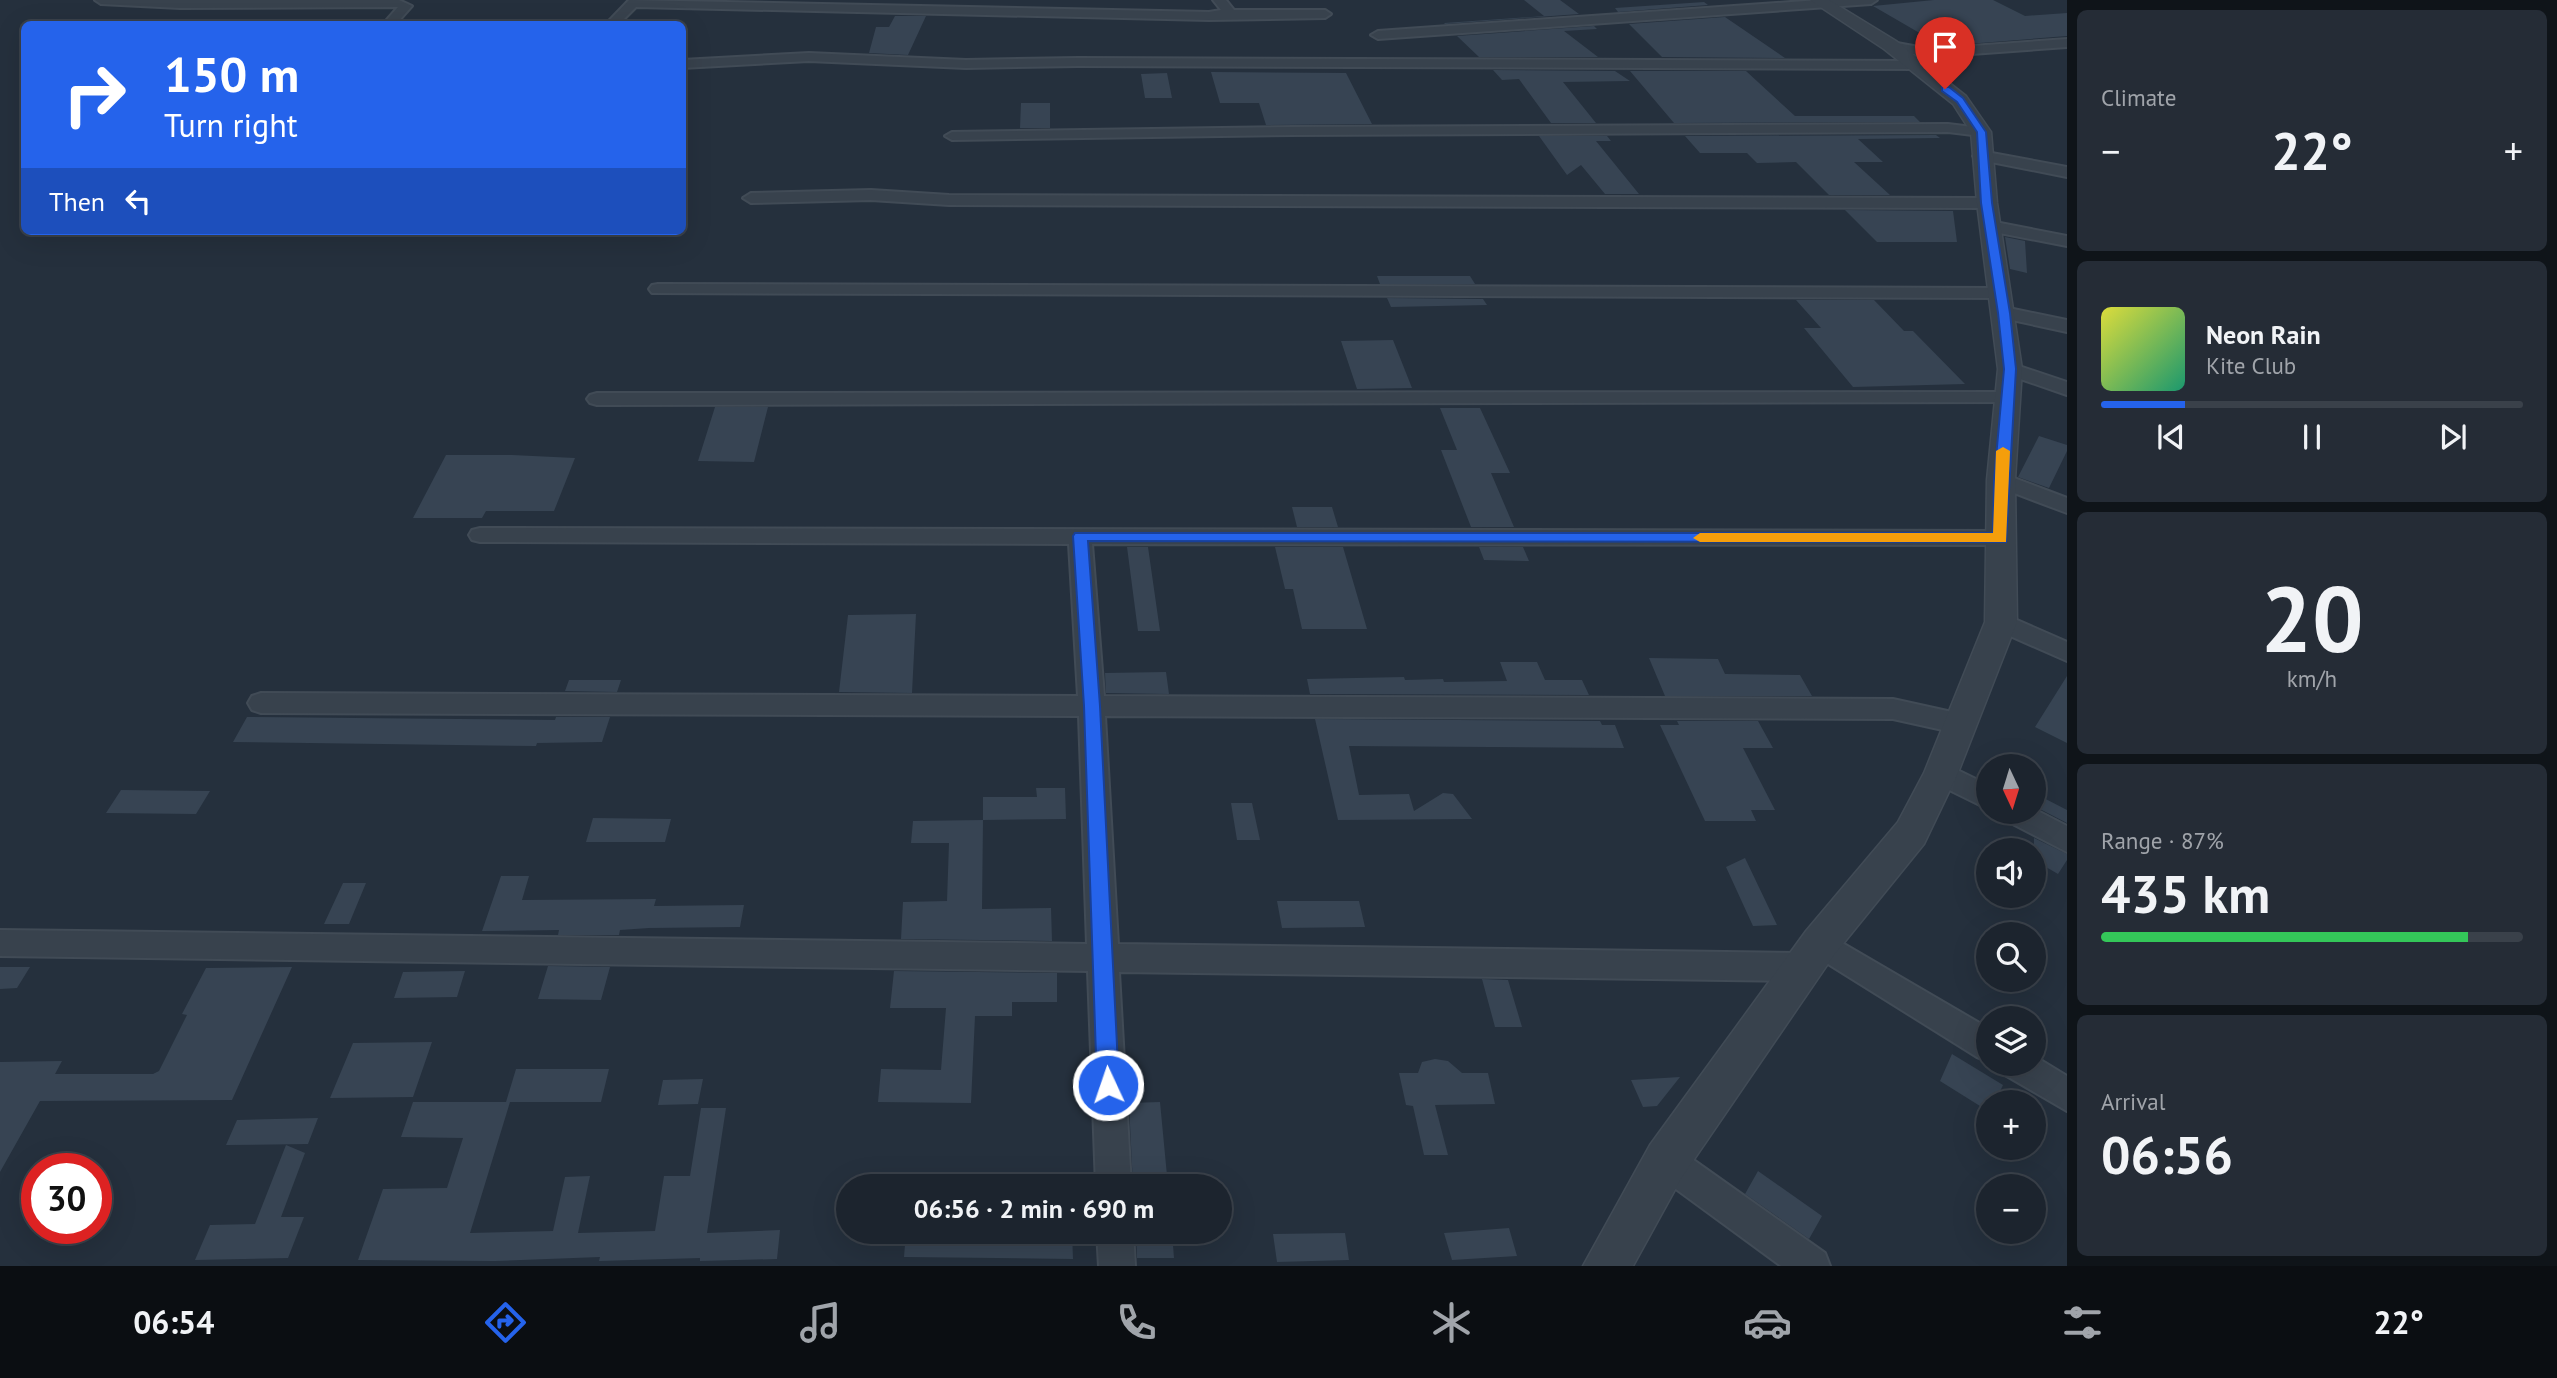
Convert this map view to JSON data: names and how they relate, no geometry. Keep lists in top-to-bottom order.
{
  "north": "bottom",
  "page": {
    "tile": [
      "Climate",
      ["20", "km/h"],
      ["Range · 87%", "435 km"],
      ["Arrival", "06:56"]
    ],
    "turn": ["150 m", "Turn right"],
    "heat": ["−", "22°", "+"],
    "then": "Then",
    "song": ["Neon Rain", "Kite Club"],
    "map_buttons": ["+", "−"],
    "limit": "30",
    "trip": "06:56 · 2 min · 690 m",
    "tabs": ["06:54", "22°"]
  }
}
